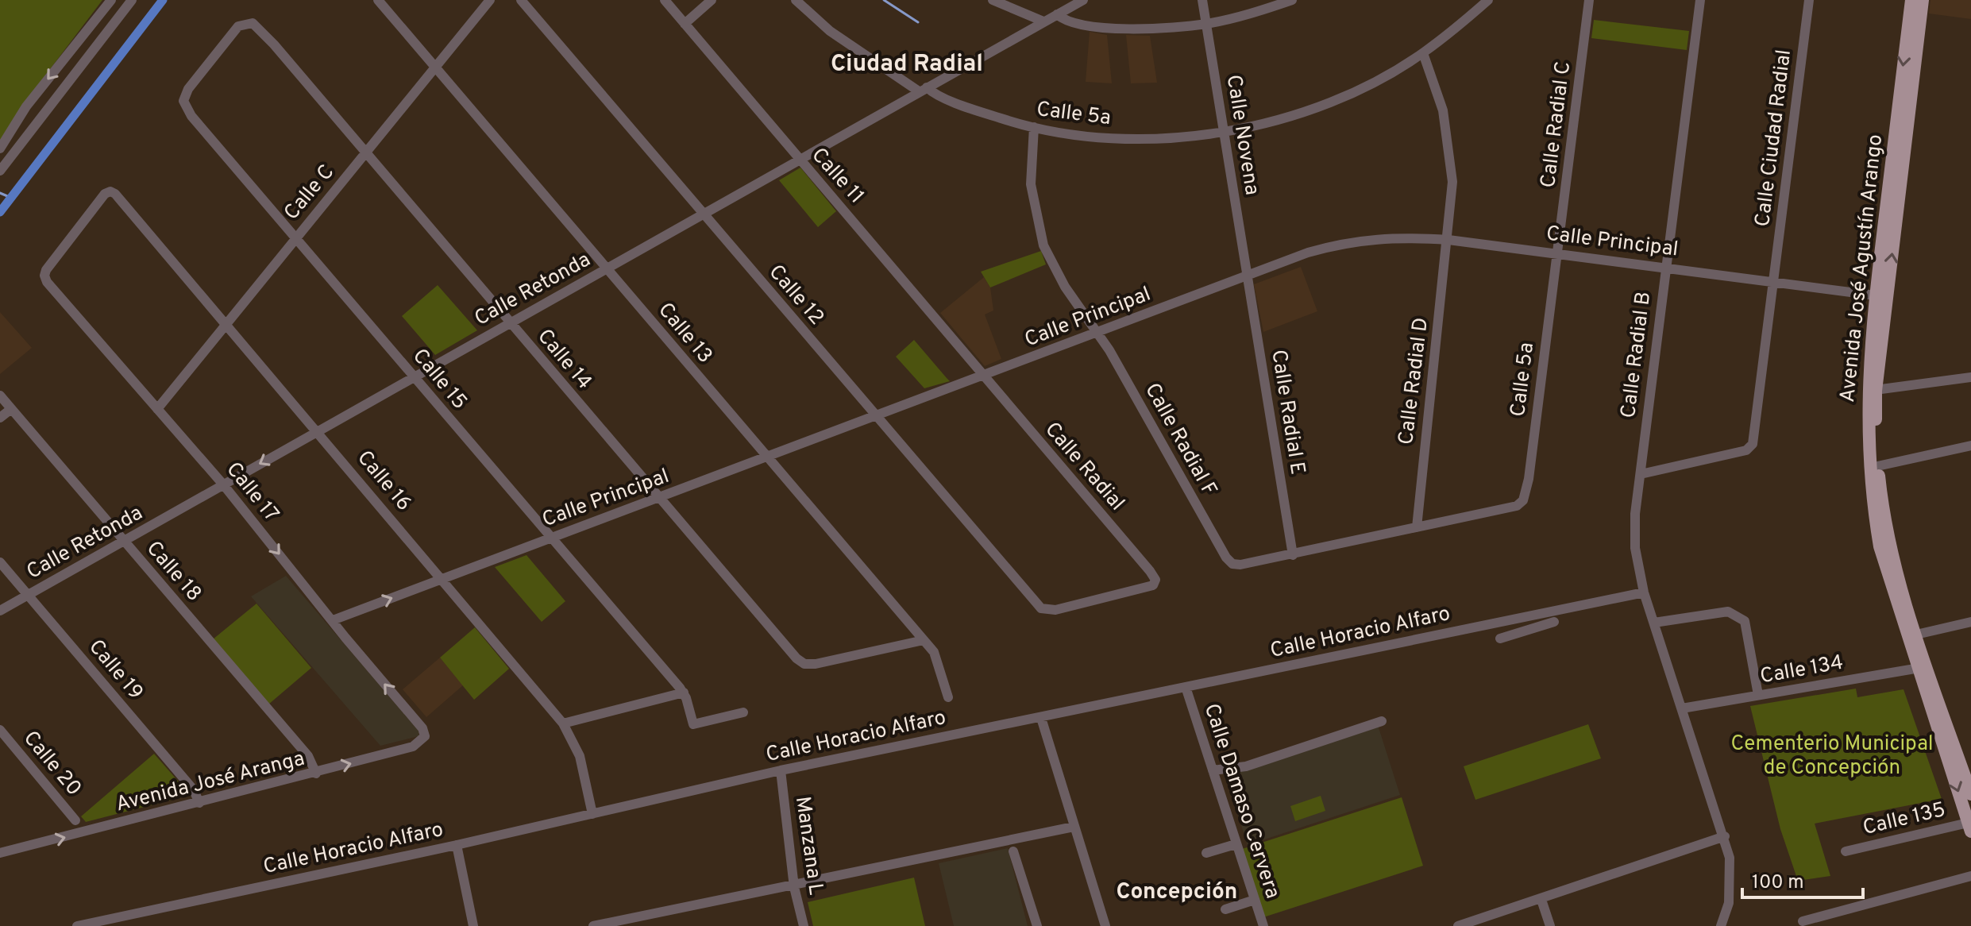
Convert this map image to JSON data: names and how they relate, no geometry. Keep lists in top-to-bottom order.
{
  "streets": {
    "main road": ["Avenida José Agustín Arango"],
    "street": [
      "Calle 5a",
      "Calle Radial C",
      "Calle Novena",
      "Calle Ciudad Radial",
      "Calle 11",
      "Calle C",
      "Calle Principal",
      "Calle Retonda",
      "Calle 12",
      "Calle 13",
      "Calle Radial B",
      "Calle 14",
      "Calle 15",
      "Calle Radial D",
      "Calle Radial E",
      "Calle Radial F",
      "Calle Radial",
      "Calle 16",
      "Calle 17",
      "Calle 18",
      "Calle Horacio Alfaro",
      "Calle 19",
      "Calle 134",
      "Calle 20",
      "Avenida José Aranga",
      "Calle Damaso Cervera",
      "Calle 135",
      "Manzana L"
    ]
  },
  "crossings": [
    ["Calle 5a", "Calle Radial C"],
    ["Calle 5a", "Calle Novena"],
    ["Calle 5a", "Calle Principal"],
    ["Calle 5a", "Calle Retonda"],
    ["Calle 5a", "Calle Radial D"],
    ["Calle 5a", "Calle Radial F"],
    ["Calle Radial C", "Calle Principal"],
    ["Calle Novena", "Calle Principal"],
    ["Calle Novena", "Calle Radial E"],
    ["Calle Ciudad Radial", "Calle Principal"],
    ["Calle Ciudad Radial", "Calle Radial B"],
    ["Calle 11", "Calle Principal"],
    ["Calle 11", "Calle Retonda"],
    ["Calle 11", "Calle Radial"],
    ["Calle C", "Calle 13"],
    ["Calle C", "Calle 14"],
    ["Calle C", "Calle 15"],
    ["Calle C", "Calle 16"],
    ["Calle C", "Calle 17"],
    ["Calle Principal", "Avenida José Agustín Arango"],
    ["Calle Principal", "Calle 12"],
    ["Calle Principal", "Calle 13"],
    ["Calle Principal", "Calle Radial B"],
    ["Calle Principal", "Calle 14"],
    ["Calle Principal", "Calle 15"],
    ["Calle Principal", "Calle Radial D"],
    ["Calle Principal", "Calle Radial E"],
    ["Calle Principal", "Calle Radial F"],
    ["Calle Principal", "Calle Radial"],
    ["Calle Principal", "Calle 16"],
    ["Calle Principal", "Calle 17"],
    ["Avenida José Agustín Arango", "Calle 134"],
    ["Avenida José Agustín Arango", "Calle 135"],
    ["Calle Retonda", "Calle 12"],
    ["Calle Retonda", "Calle 13"],
    ["Calle Retonda", "Calle 14"],
    ["Calle Retonda", "Calle 15"],
    ["Calle Retonda", "Calle 16"],
    ["Calle Retonda", "Calle 17"],
    ["Calle Retonda", "Calle 18"],
    ["Calle Retonda", "Calle 19"],
    ["Calle 12", "Calle Radial"],
    ["Calle 13", "Calle 14"],
    ["Calle Radial B", "Calle Horacio Alfaro"],
    ["Calle Radial B", "Calle 134"],
    ["Calle 14", "Calle 15"],
    ["Calle Radial E", "Calle Radial F"],
    ["Calle 16", "Calle 17"],
    ["Calle 16", "Calle Horacio Alfaro"],
    ["Calle 17", "Avenida José Aranga"],
    ["Calle 18", "Avenida José Aranga"],
    ["Calle Horacio Alfaro", "Calle Damaso Cervera"],
    ["Calle Horacio Alfaro", "Manzana L"],
    ["Calle 19", "Avenida José Aranga"]
  ],
  "one_way": ["Avenida José Aranga"],
  "districts": ["Ciudad Radial", "Concepción"],
  "parks": ["Cementerio Municipal de Concepción"],
  "scale_bar": "100 m"
}
